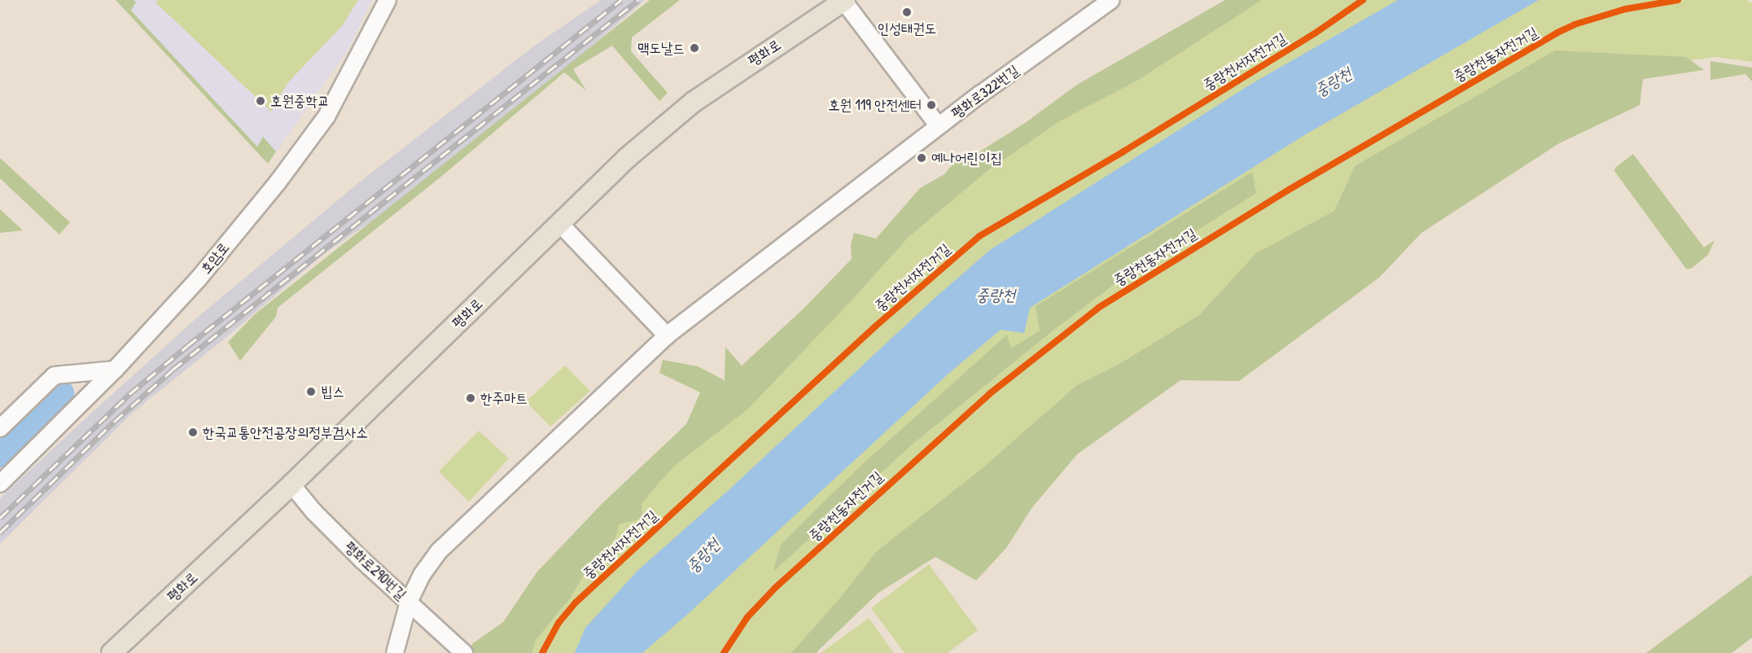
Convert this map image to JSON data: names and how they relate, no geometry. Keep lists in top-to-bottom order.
{
  "streets": {
    "main road": ["평화로"],
    "street": ["평화로322번길", "호암로", "평화로290번길"],
    "cycle path": ["중랑천동자전거길", "중랑천서자전거길"]
  },
  "crossings": [
    ["평화로", "평화로322번길"],
    ["평화로", "평화로290번길"]
  ],
  "water": ["중랑천"],
  "places": [
    "인성태권도",
    "맥도날드",
    "호원중학교",
    "호원 119 안전센터",
    "예나어린이집",
    "빕스",
    "한주마트",
    "한국교통안전공장의정부검사소"
  ]
}
